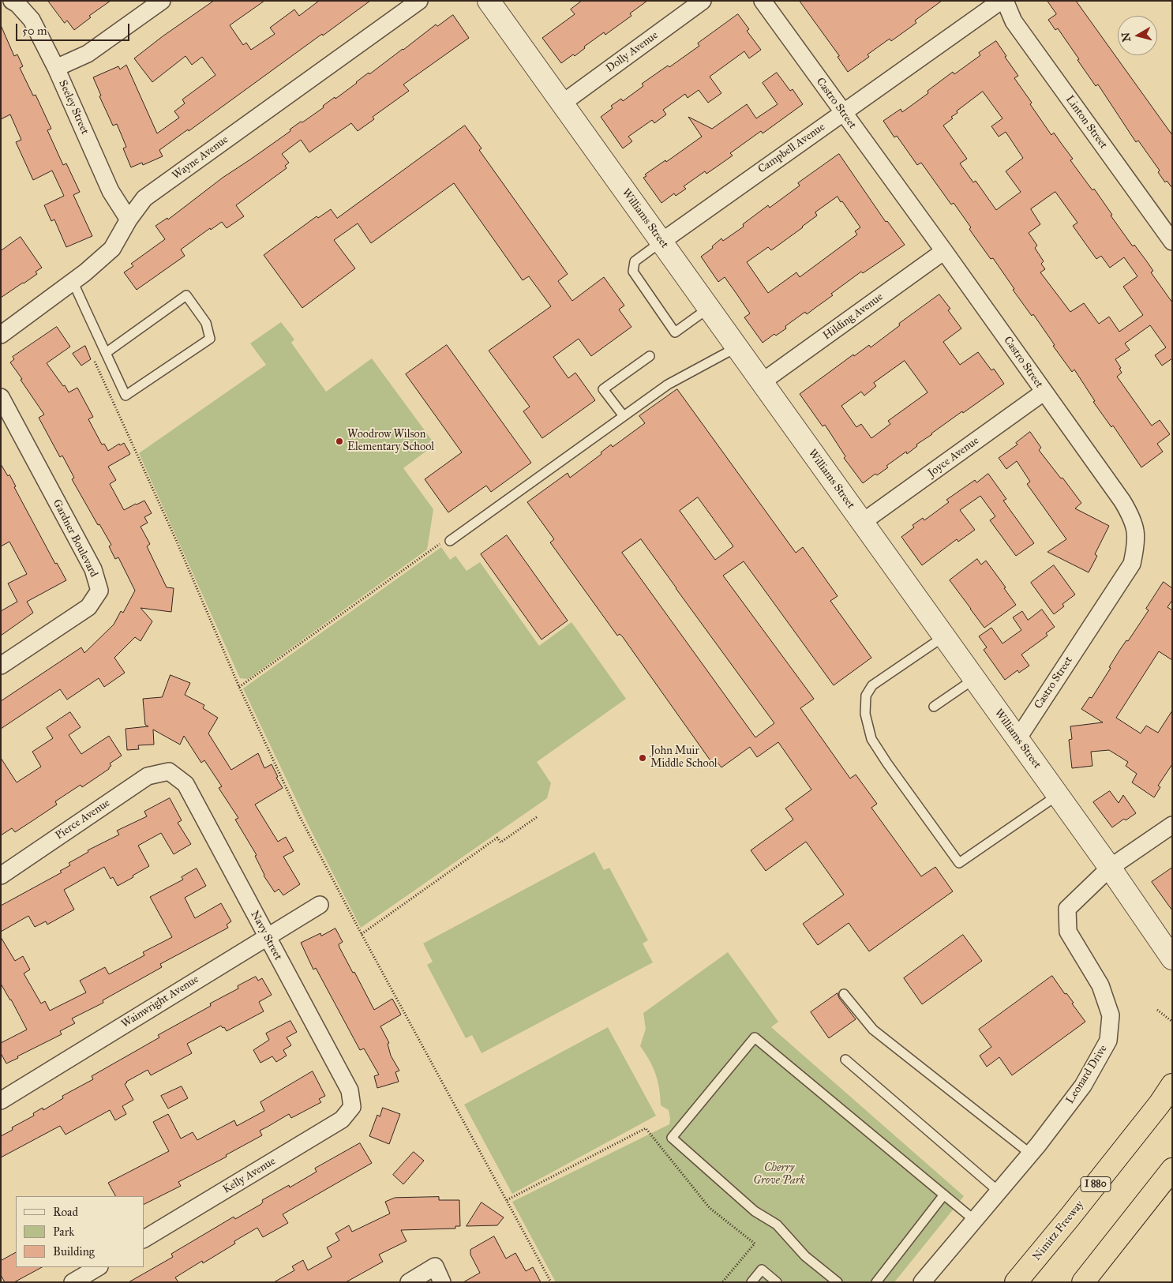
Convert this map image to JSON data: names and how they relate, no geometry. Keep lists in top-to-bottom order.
{
  "streets": {
    "highway": ["I 880", "Nimitz Freeway"],
    "street": [
      "Dolly Avenue",
      "Castro Street",
      "Seeley Street",
      "Linton Street",
      "Campbell Avenue",
      "Wayne Avenue",
      "Williams Street",
      "Hilding Avenue",
      "Joyce Avenue",
      "Gardner Boulevard",
      "Pierce Avenue",
      "Navy Street",
      "Wainwright Avenue",
      "Leonard Drive",
      "Kelly Avenue"
    ]
  },
  "crossings": [
    ["Dolly Avenue", "Williams Street"],
    ["Castro Street", "Campbell Avenue"],
    ["Castro Street", "Williams Street"],
    ["Castro Street", "Hilding Avenue"],
    ["Castro Street", "Joyce Avenue"],
    ["Seeley Street", "Wayne Avenue"],
    ["Campbell Avenue", "Williams Street"],
    ["Williams Street", "Hilding Avenue"],
    ["Williams Street", "Joyce Avenue"],
    ["Williams Street", "Leonard Drive"],
    ["Pierce Avenue", "Navy Street"],
    ["Navy Street", "Wainwright Avenue"],
    ["Navy Street", "Kelly Avenue"]
  ],
  "parks": ["Cherry Grove Park"],
  "places": ["Woodrow Wilson Elementary School", "John Muir Middle School"],
  "legend": ["Road", "Park", "Building"],
  "scale_bar": "50 m",
  "north": "left"
}
